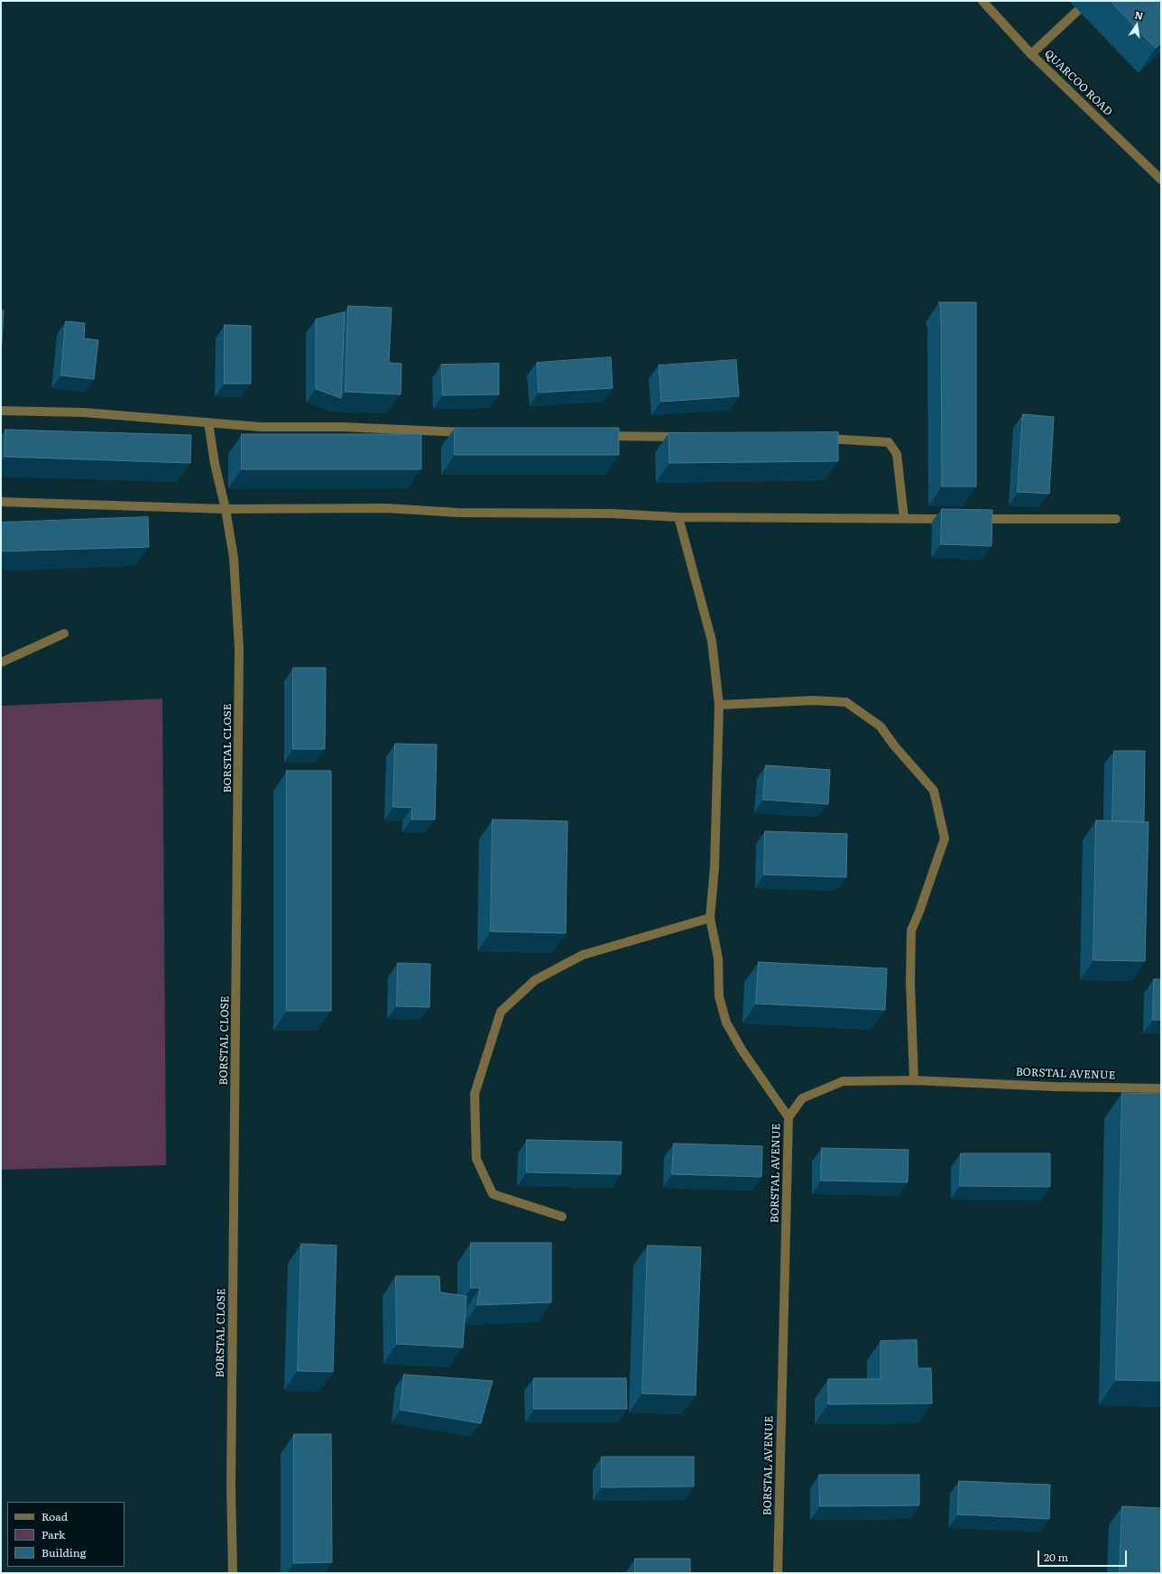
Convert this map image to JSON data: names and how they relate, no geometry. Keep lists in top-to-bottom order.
{
  "streets": {
    "street": ["QUARCOO ROAD", "BORSTAL CLOSE", "BORSTAL AVENUE"]
  },
  "legend": ["Road", "Park", "Building"],
  "scale_bar": "20 m",
  "north": "top"
}
